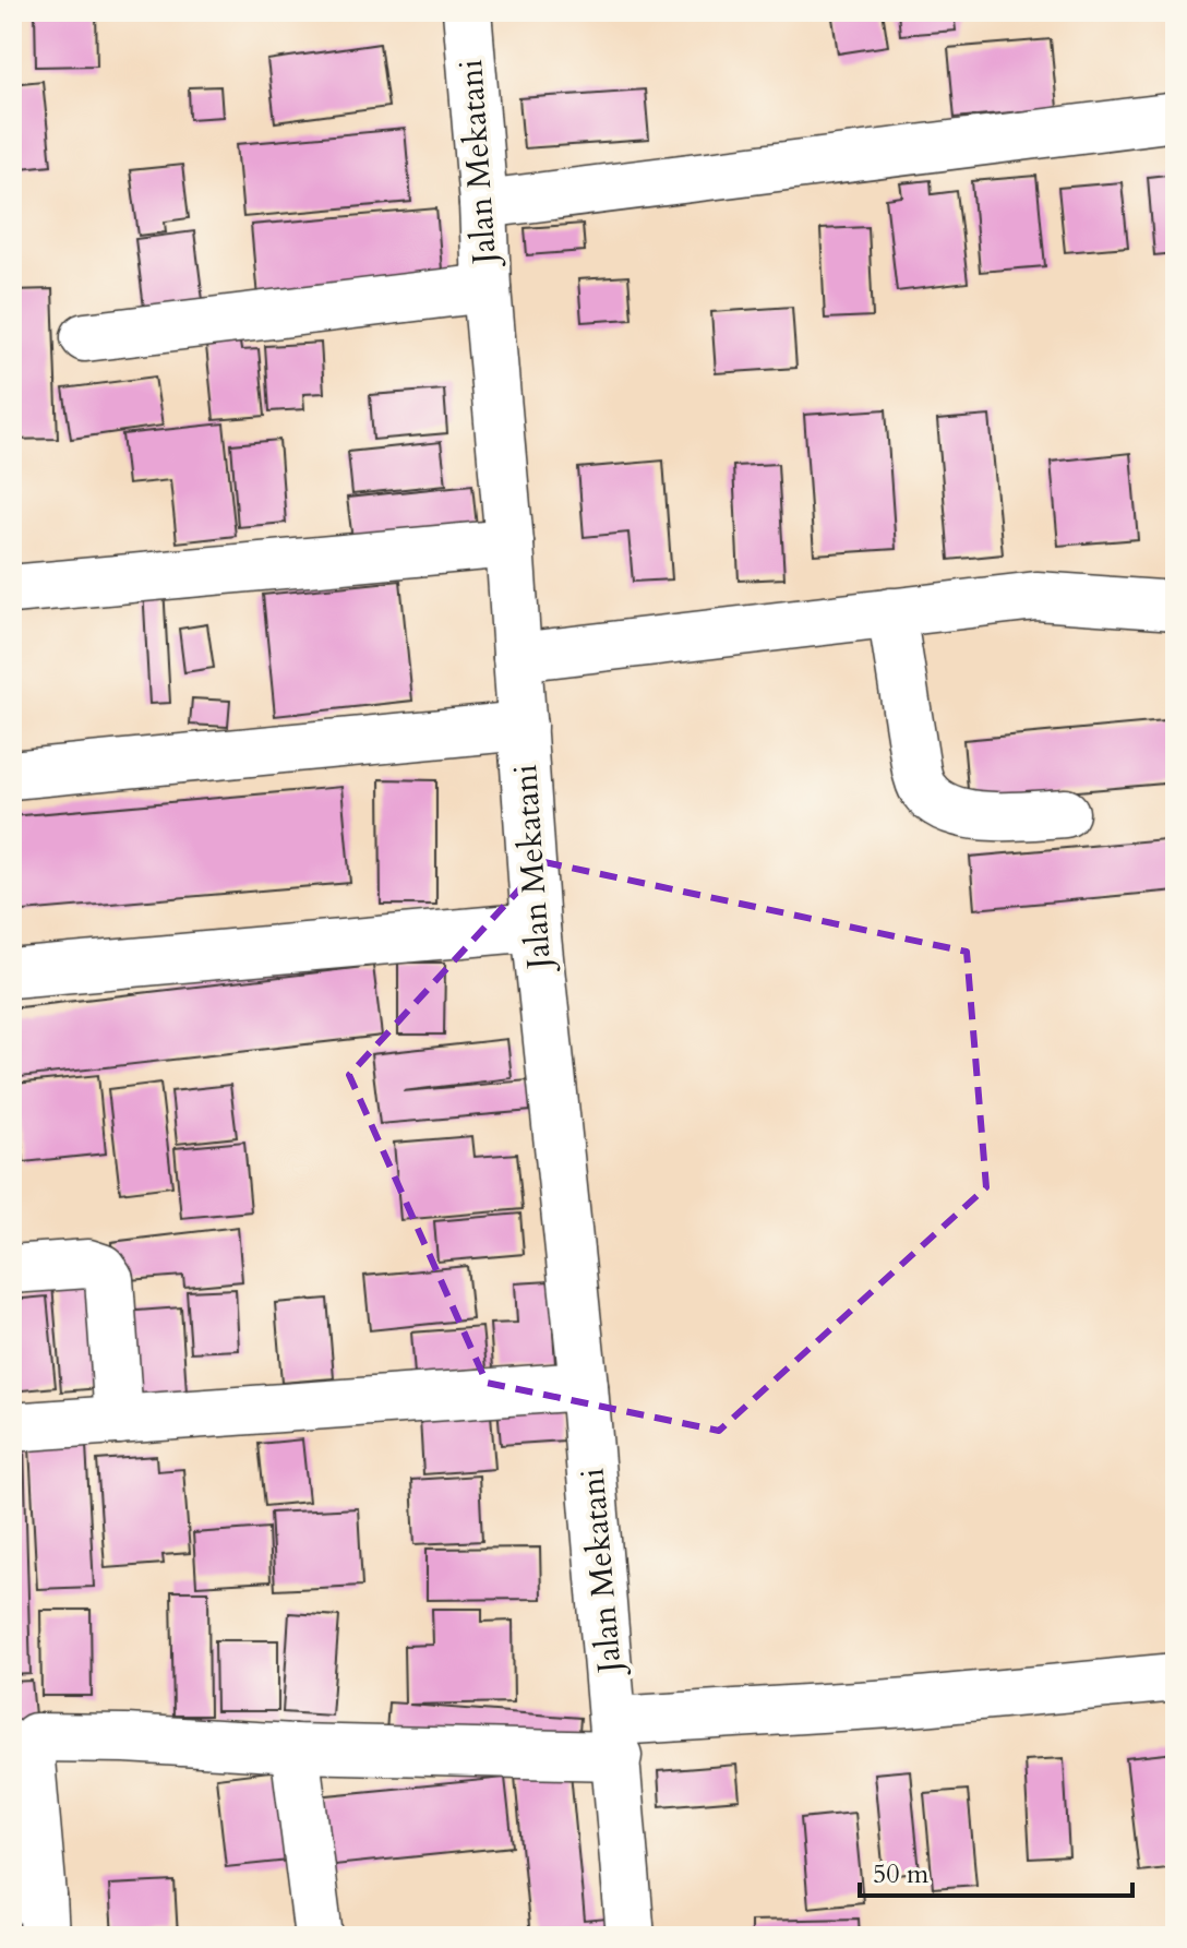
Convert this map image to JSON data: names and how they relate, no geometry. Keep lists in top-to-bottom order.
{
  "streets": {
    "street": ["Jalan Mekatani"]
  },
  "scale_bar": "50 m"
}
